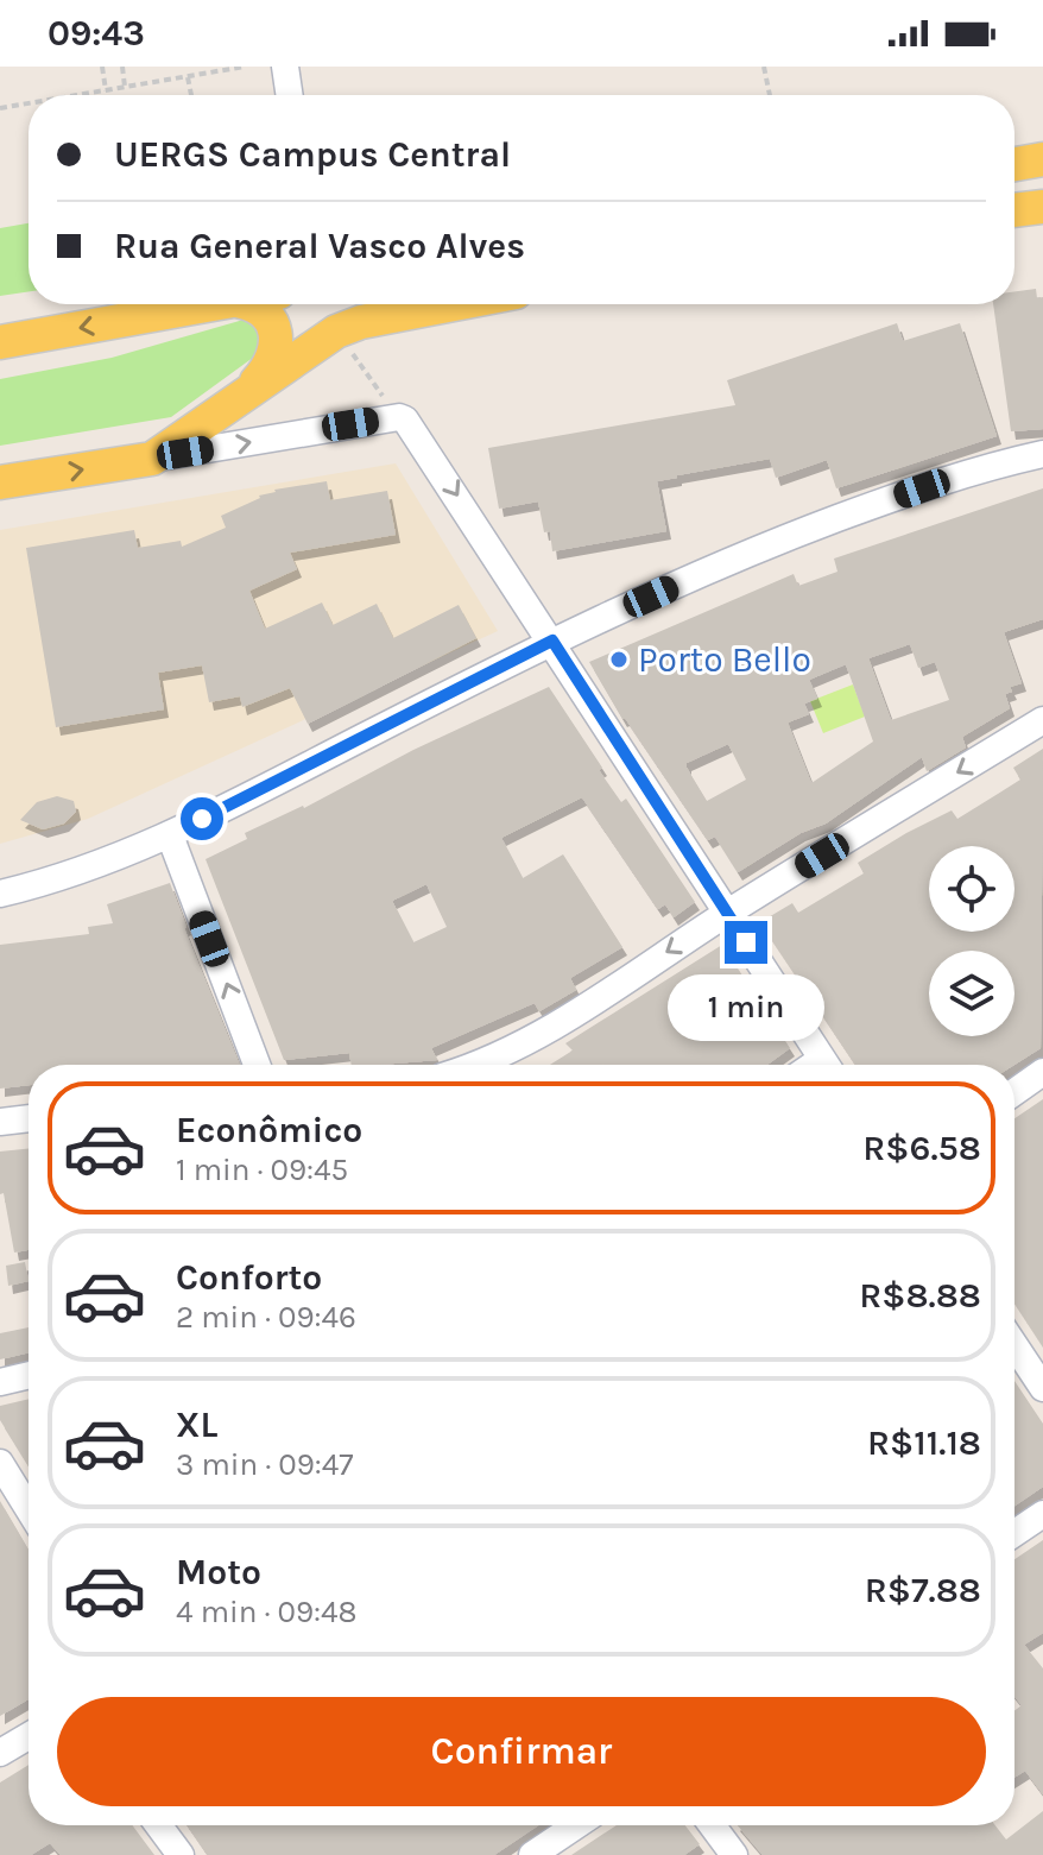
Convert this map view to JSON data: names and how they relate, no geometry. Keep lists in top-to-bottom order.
{
  "places": ["Porto Bello"],
  "page": {
    "status": "09:43",
    "banner": ["UERGS Campus Central", "Rua General Vasco Alves"],
    "bubble": "1 min",
    "list": [
      {
        "name": "Econômico",
        "note": "1 min · 09:45",
        "value": "R$6.58"
      },
      {
        "name": "Conforto",
        "note": "2 min · 09:46",
        "value": "R$8.88"
      },
      {
        "name": "XL",
        "note": "3 min · 09:47",
        "value": "R$11.18"
      },
      {
        "name": "Moto",
        "note": "4 min · 09:48",
        "value": "R$7.88"
      }
    ],
    "buttons": "Confirmar"
  }
}
